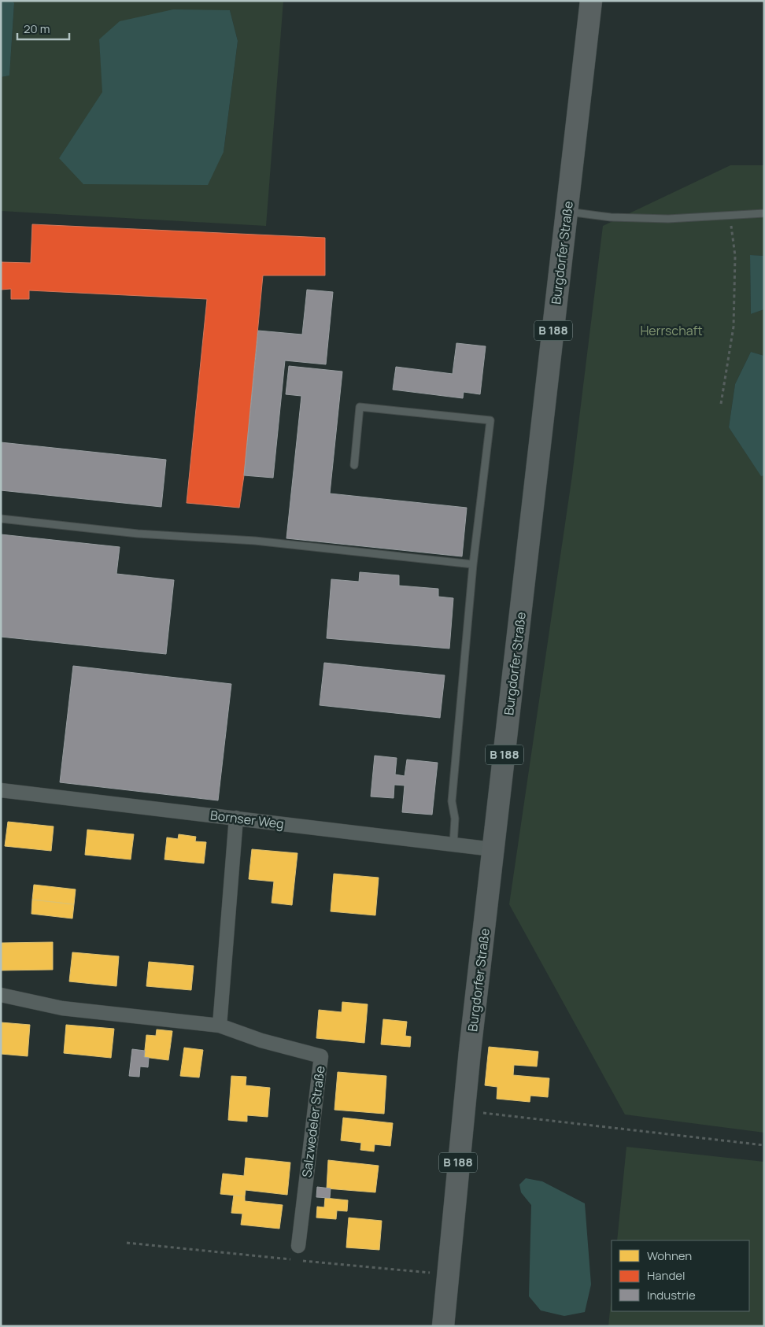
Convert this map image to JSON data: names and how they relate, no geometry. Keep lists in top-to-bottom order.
{
  "streets": {
    "main road": ["Burgdorfer Straße", "B 188"],
    "street": ["Bornser Weg", "Salzwedeler Straße"]
  },
  "crossings": [
    ["Burgdorfer Straße", "Bornser Weg"]
  ],
  "parks": ["Herrschaft"],
  "legend": ["Wohnen", "Handel", "Industrie"],
  "scale_bar": "20 m"
}
